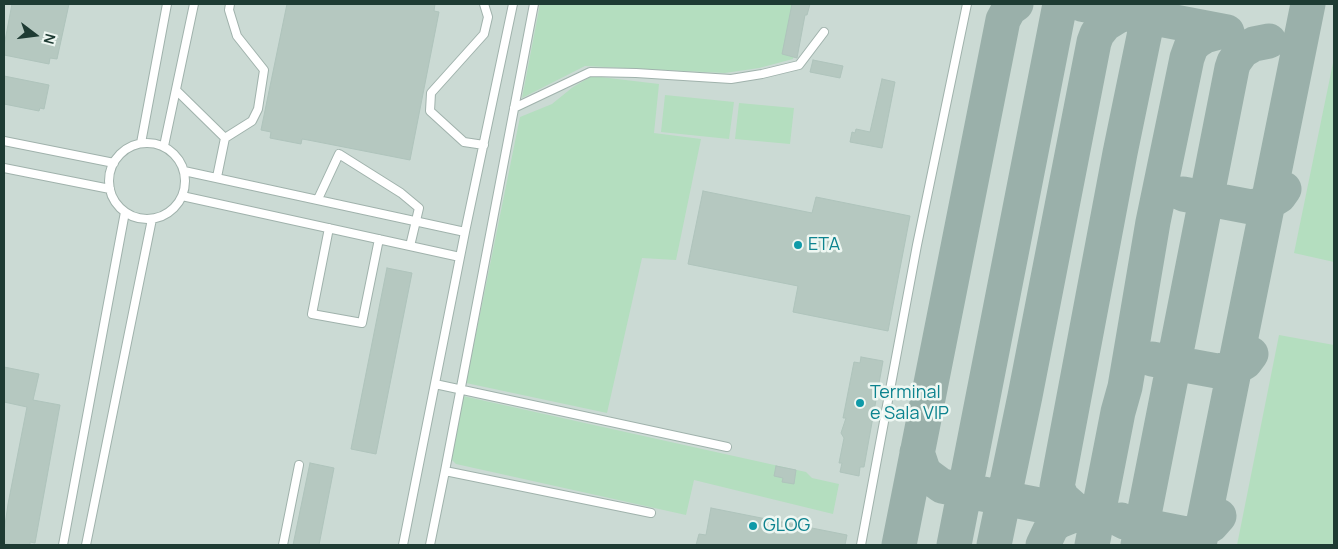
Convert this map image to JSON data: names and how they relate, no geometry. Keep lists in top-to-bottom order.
{
  "places": ["ETA", "Terminal e Sala VIP", "GLOG"],
  "north": "right"
}
